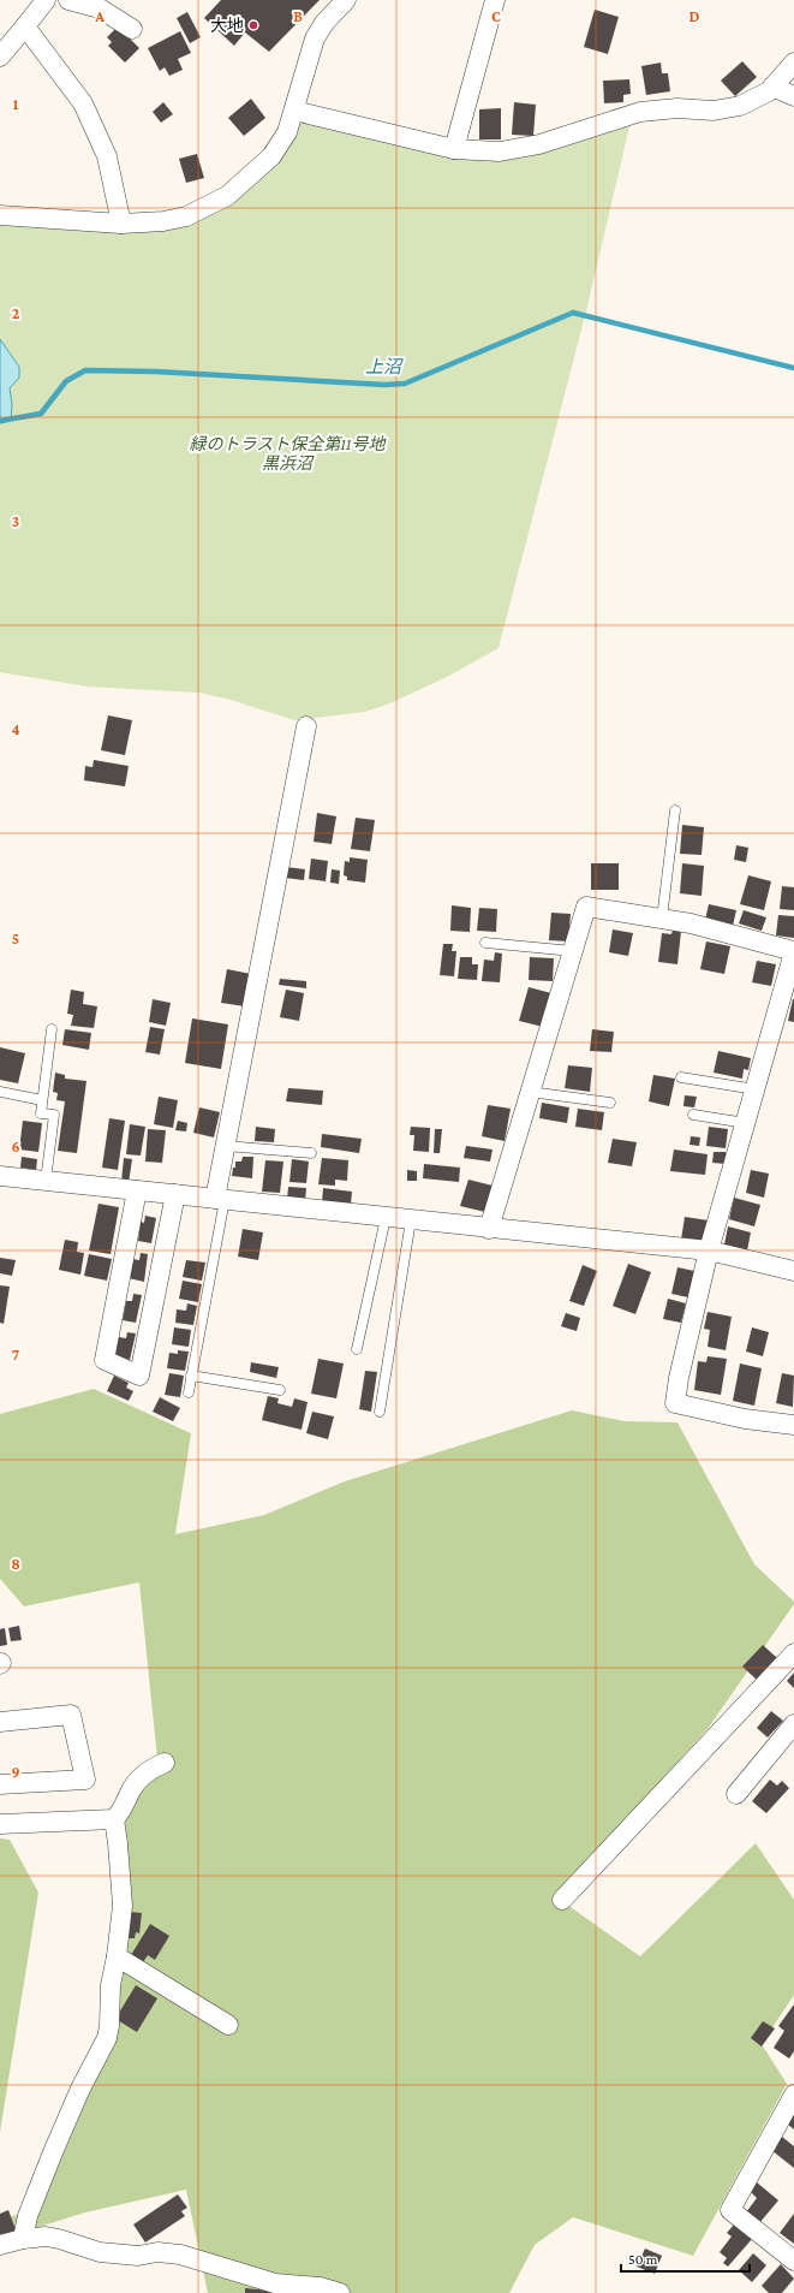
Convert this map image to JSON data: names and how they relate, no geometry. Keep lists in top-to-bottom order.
{
  "water": ["上沼"],
  "parks": ["緑のトラスト保全第11号地 黒浜沼"],
  "places": ["大地"],
  "scale_bar": "50 m",
  "grid": {
    "columns": [
      "A",
      "B",
      "C",
      "D"
    ],
    "rows": [
      "1",
      "2",
      "3",
      "4",
      "5",
      "6",
      "7",
      "8",
      "9"
    ]
  }
}
